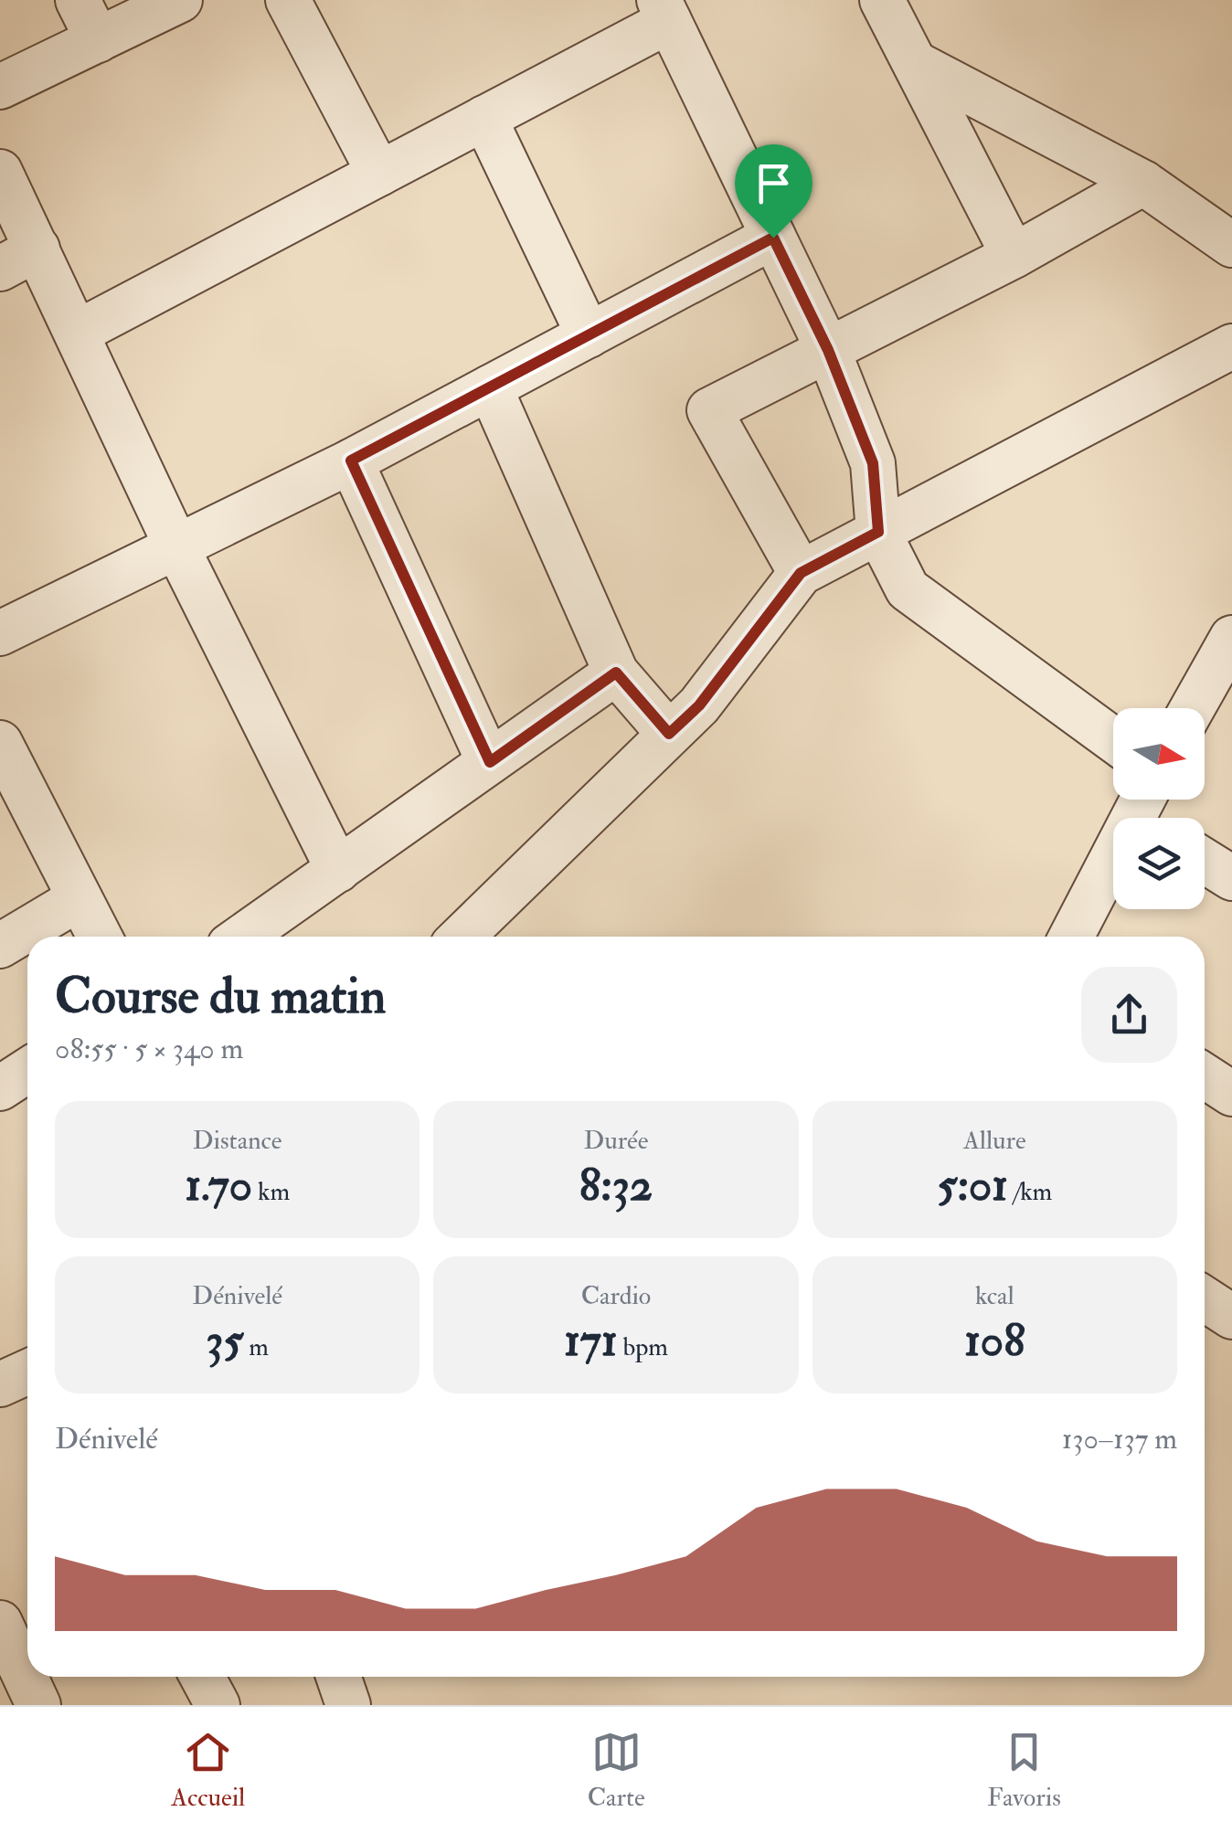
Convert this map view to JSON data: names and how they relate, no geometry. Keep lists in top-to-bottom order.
{
  "north": "right",
  "page": {
    "heading": ["Course du matin", "08:55 · 5 × 340 m"],
    "stats": [
      ["Distance", "1.70 km"],
      ["Durée", "8:32"],
      ["Allure", "5:01 /km"],
      ["Dénivelé", "35 m"],
      ["Cardio", "171 bpm"],
      ["kcal", "108"]
    ],
    "chart": ["Dénivelé", "130–137 m"],
    "tabs": ["Accueil", "Carte", "Favoris"]
  }
}
